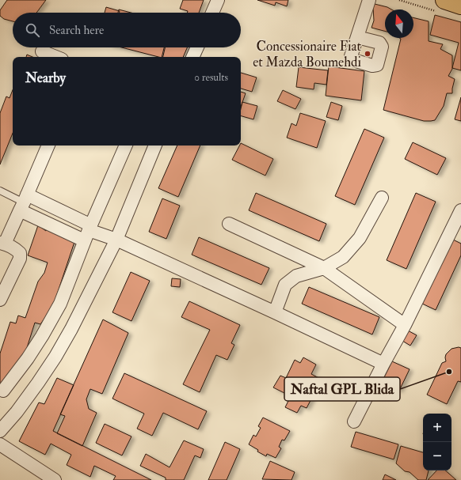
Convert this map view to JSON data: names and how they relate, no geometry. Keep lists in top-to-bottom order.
{
  "places": ["Concessionaire Fiat et Mazda Boumehdi", "Naftal GPL Blida"],
  "north": "top",
  "page": {
    "search": "Search here",
    "heading": ["Nearby", "0 results"],
    "map_buttons": ["+", "−"]
  }
}
